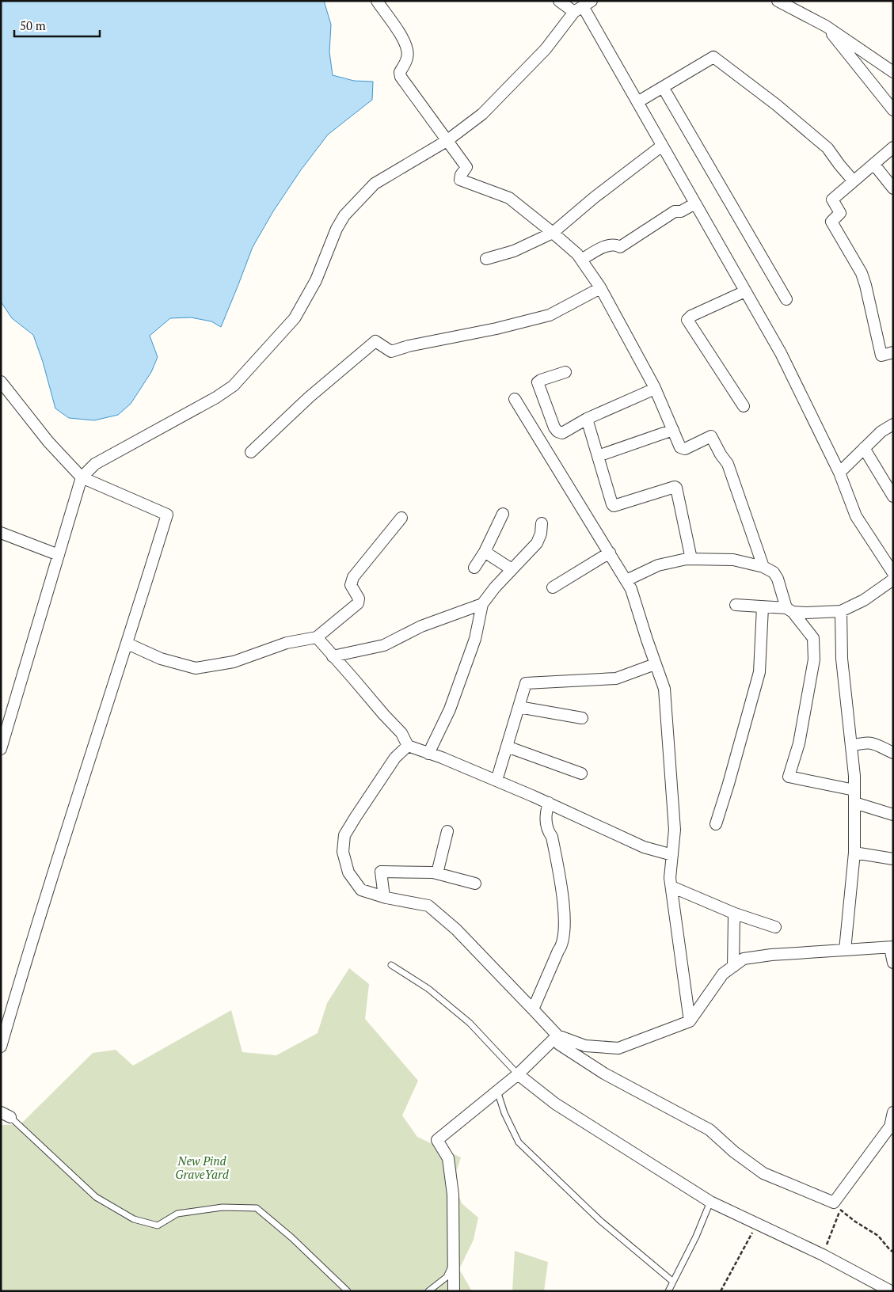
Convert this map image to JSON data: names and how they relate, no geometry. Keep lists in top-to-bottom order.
{
  "parks": ["New Pind GraveYard"],
  "scale_bar": "50 m"
}
